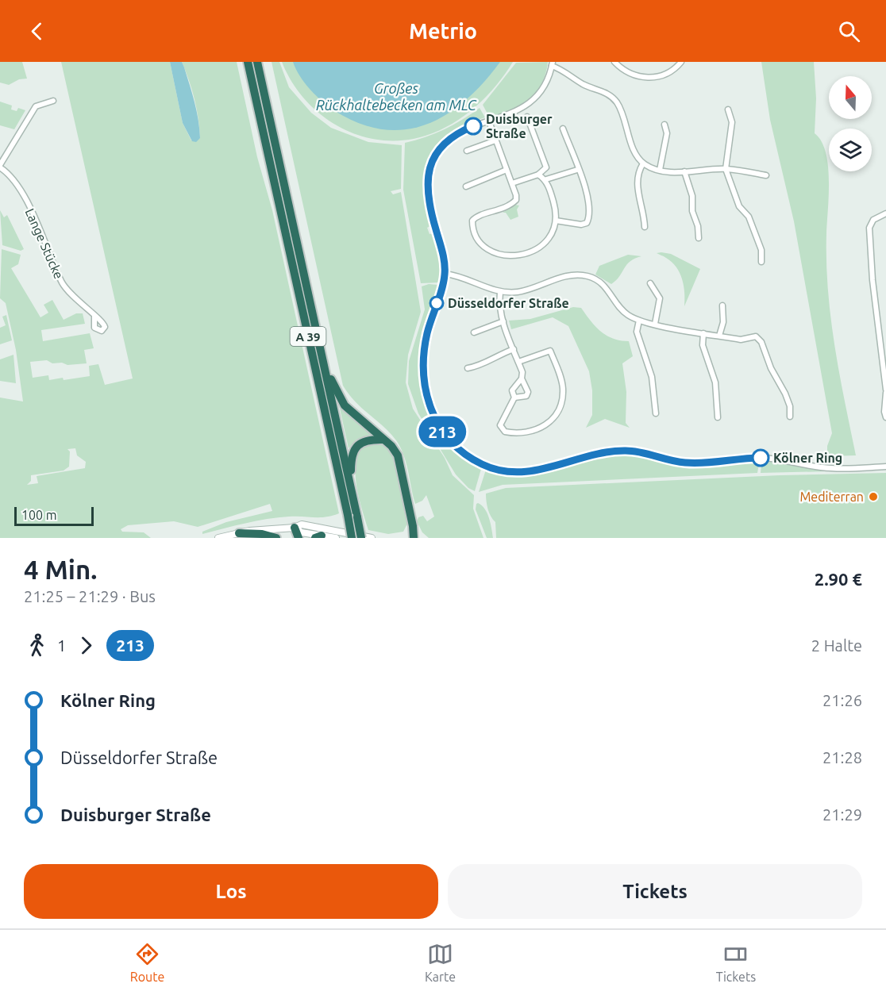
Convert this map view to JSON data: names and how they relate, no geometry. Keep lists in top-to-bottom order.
{
  "streets": {
    "highway": ["A 39"],
    "street": ["Lange Stücke"]
  },
  "water": ["Großes Rückhaltebecken am MLC"],
  "places": [
    "Duisburger Straße",
    "Düsseldorfer Straße",
    "Kölner Ring",
    "Mediterran"
  ],
  "lines": ["bus line 213"],
  "scale_bar": "100 m",
  "north": "top",
  "page": {
    "header": "Metrio",
    "on_map": "213",
    "scale": "100 m",
    "heading": ["4 Min.", "21:25 – 21:29 · Bus", "2.90 €"],
    "legs": ["1", "213", "2 Halte"],
    "list": [
      {
        "name": "Kölner Ring",
        "value": "21:26"
      },
      {
        "name": "Düsseldorfer Straße",
        "value": "21:28"
      },
      {
        "name": "Duisburger Straße",
        "value": "21:29"
      }
    ],
    "buttons": ["Los", "Tickets"],
    "tabs": ["Route", "Karte", "Tickets"]
  }
}
